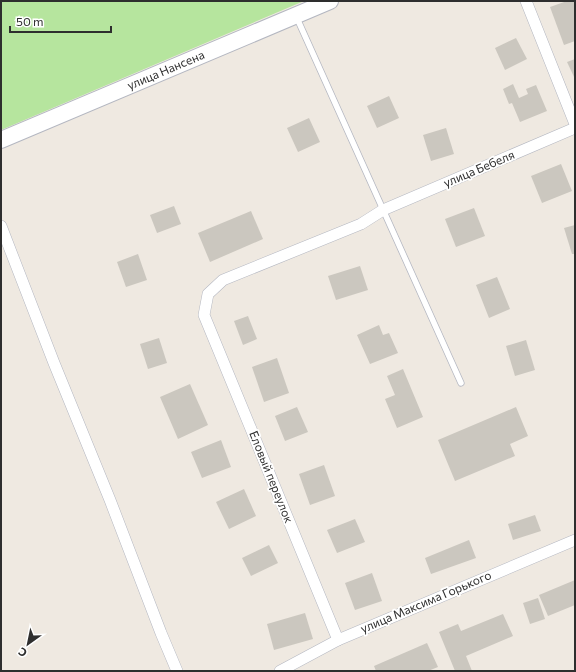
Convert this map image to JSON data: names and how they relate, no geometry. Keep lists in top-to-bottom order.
{
  "streets": {
    "main road": ["улица Нансена"],
    "street": ["улица Бебеля", "Еловый переулок", "улица Максима Горького"]
  },
  "crossings": [
    ["улица Бебеля", "Еловый переулок"],
    ["Еловый переулок", "улица Максима Горького"]
  ],
  "scale_bar": "50 m",
  "north": "bottom left"
}
